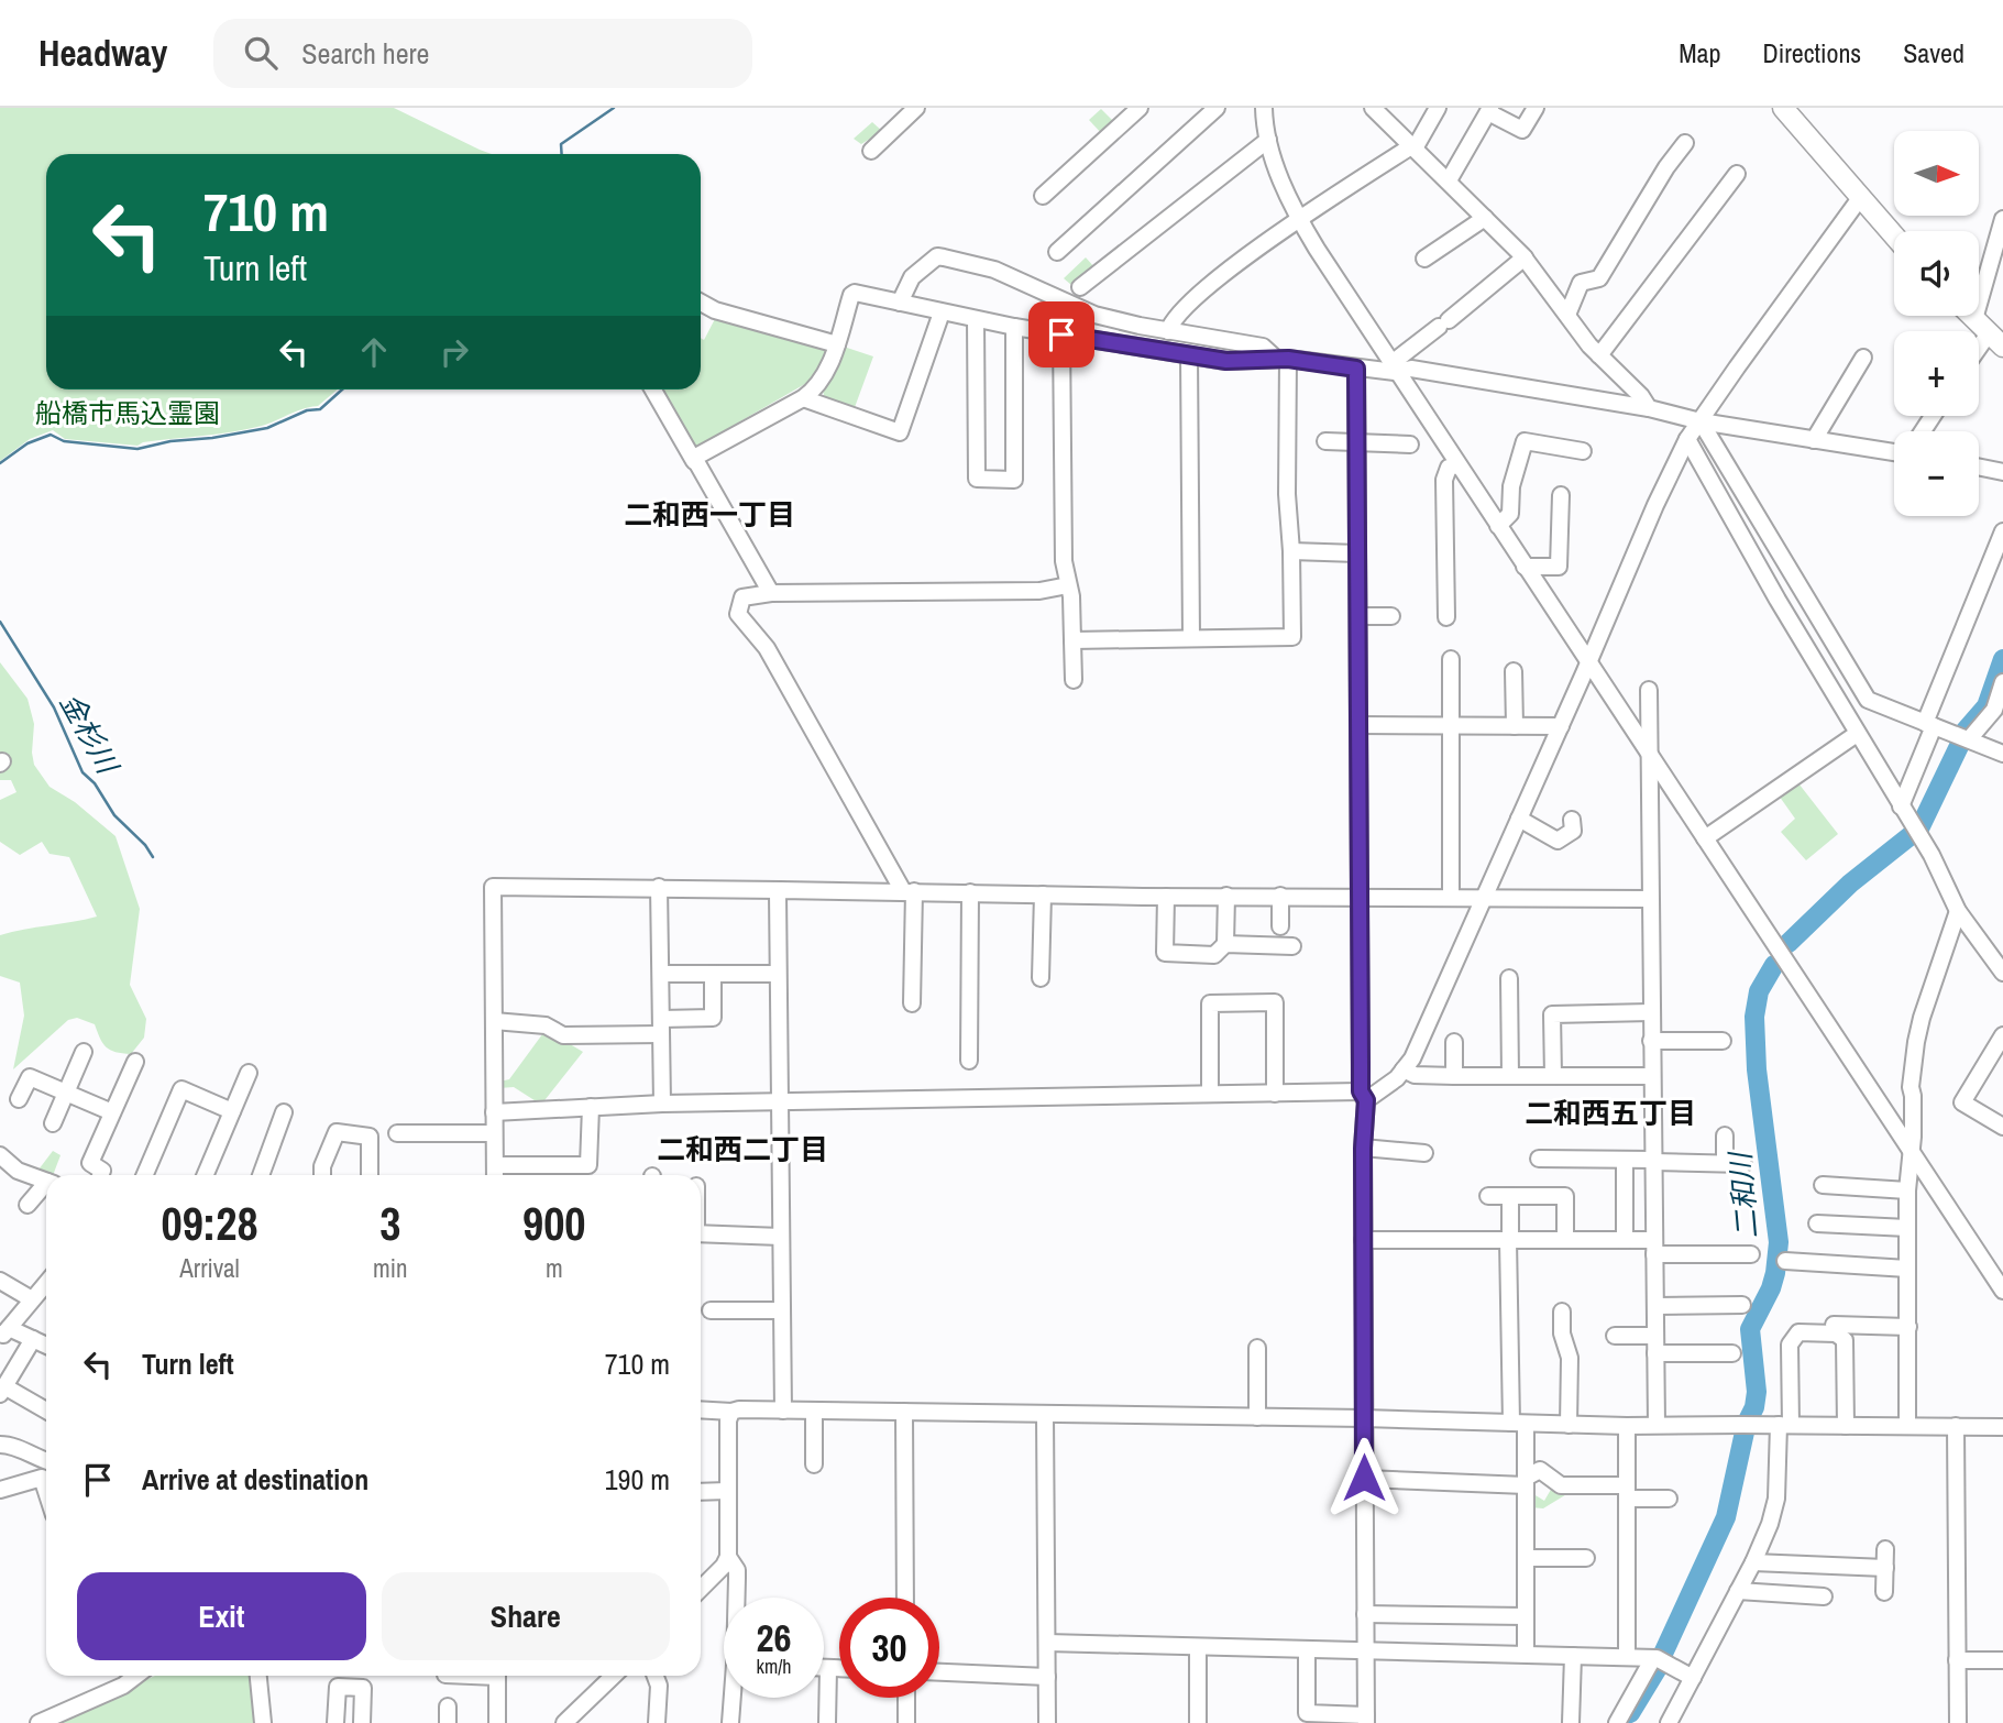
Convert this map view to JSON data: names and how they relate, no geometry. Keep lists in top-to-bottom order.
{
  "districts": ["二和西一丁目", "二和西五丁目", "二和西二丁目"],
  "water": ["金杉川", "二和川"],
  "parks": ["船橋市馬込霊園"],
  "north": "right",
  "page": {
    "header": "Headway",
    "search": "Search here",
    "nav": ["Map", "Directions", "Saved"],
    "map_buttons": ["+", "−"],
    "turn": ["710 m", "Turn left"],
    "eta": [
      "09:28",
      "Arrival",
      "3",
      "min",
      "900",
      "m"
    ],
    "list": [
      {
        "name": "Turn left",
        "value": "710 m"
      },
      {
        "name": "Arrive at destination",
        "value": "190 m"
      }
    ],
    "buttons": ["Exit", "Share"],
    "speed": "26 km/h",
    "limit": "30"
  }
}
